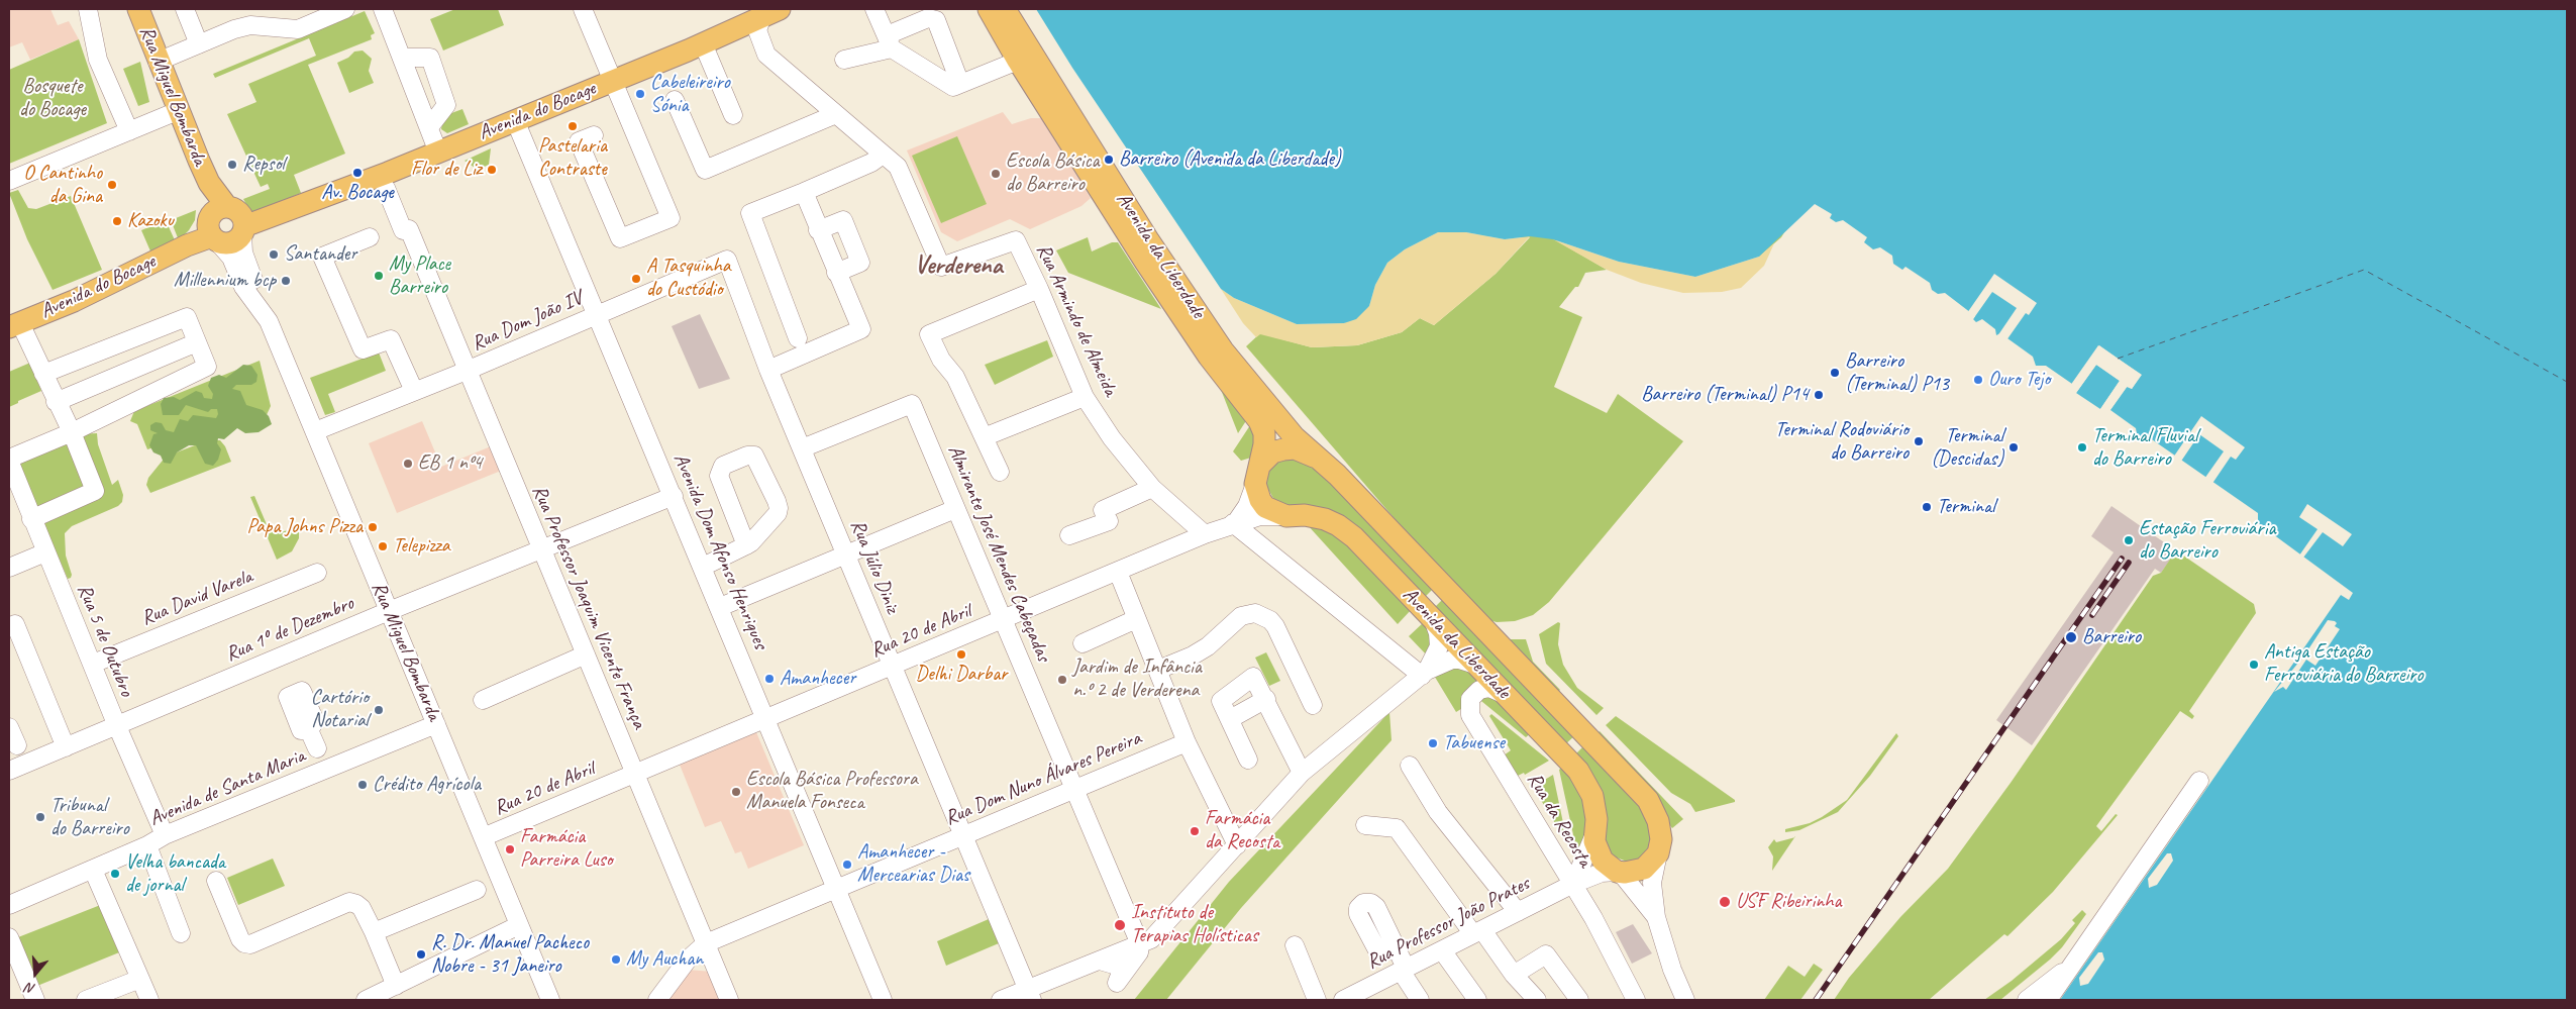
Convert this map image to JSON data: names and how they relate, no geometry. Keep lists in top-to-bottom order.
{
  "streets": {
    "main road": ["Rua Miguel Bombarda", "Avenida do Bocage", "Avenida da Liberdade"],
    "street": [
      "Rua Armindo de Almeida",
      "Rua Dom João IV",
      "Avenida Dom Afonso Henriques",
      "Almirante José Mendes Cabeçadas",
      "Rua Júlio Diniz",
      "Rua David Varela",
      "Rua Professor Joaquim Vicente França",
      "Rua 1º de Dezembro",
      "Rua 20 de Abril",
      "Rua 5 de Outubro",
      "Rua Dom Nuno Álvares Pereira",
      "Avenida de Santa Maria",
      "Rua da Recosta",
      "Rua Professor João Prates"
    ]
  },
  "crossings": [
    ["Rua Miguel Bombarda", "Avenida do Bocage"],
    ["Rua Miguel Bombarda", "Rua Dom João IV"],
    ["Rua Miguel Bombarda", "Rua 1º de Dezembro"],
    ["Rua Miguel Bombarda", "Rua 20 de Abril"],
    ["Rua Miguel Bombarda", "Avenida de Santa Maria"],
    ["Avenida do Bocage", "Rua Armindo de Almeida"],
    ["Avenida do Bocage", "Avenida Dom Afonso Henriques"],
    ["Avenida da Liberdade", "Rua 20 de Abril"],
    ["Avenida da Liberdade", "Rua da Recosta"],
    ["Avenida da Liberdade", "Rua Professor João Prates"],
    ["Rua Armindo de Almeida", "Rua 20 de Abril"],
    ["Rua Dom João IV", "Avenida Dom Afonso Henriques"],
    ["Rua Dom João IV", "Rua Júlio Diniz"],
    ["Rua Dom João IV", "Rua Professor Joaquim Vicente França"],
    ["Avenida Dom Afonso Henriques", "Rua 1º de Dezembro"],
    ["Avenida Dom Afonso Henriques", "Rua 20 de Abril"],
    ["Avenida Dom Afonso Henriques", "Rua Dom Nuno Álvares Pereira"],
    ["Almirante José Mendes Cabeçadas", "Rua Júlio Diniz"],
    ["Almirante José Mendes Cabeçadas", "Rua 20 de Abril"],
    ["Almirante José Mendes Cabeçadas", "Rua Dom Nuno Álvares Pereira"],
    ["Rua Júlio Diniz", "Rua 20 de Abril"],
    ["Rua Júlio Diniz", "Rua Dom Nuno Álvares Pereira"],
    ["Rua David Varela", "Rua 5 de Outubro"],
    ["Rua Professor Joaquim Vicente França", "Rua 1º de Dezembro"],
    ["Rua Professor Joaquim Vicente França", "Rua 20 de Abril"],
    ["Rua Professor Joaquim Vicente França", "Rua Dom Nuno Álvares Pereira"],
    ["Rua 1º de Dezembro", "Rua 5 de Outubro"],
    ["Rua 5 de Outubro", "Avenida de Santa Maria"],
    ["Rua da Recosta", "Rua Professor João Prates"]
  ],
  "districts": ["Verderena"],
  "parks": ["Bosquete do Bocage"],
  "places": [
    "Cabeleireiro Sónia",
    "Pastelaria Contraste",
    "Barreiro (Avenida da Liberdade)",
    "Repsol",
    "Flor de Liz",
    "Av. Bocage",
    "Escola Básica do Barreiro",
    "O Cantinho da Gina",
    "Kazoku",
    "Santander",
    "My Place Barreiro",
    "A Tasquinha do Custódio",
    "Millennium bcp",
    "Barreiro (Terminal) P13",
    "Ouro Tejo",
    "Barreiro (Terminal) P14",
    "Terminal Rodoviário do Barreiro",
    "Terminal (Descidas)",
    "Terminal Fluvial do Barreiro",
    "EB 1 nº4",
    "Terminal",
    "Papa Johns Pizza",
    "Estação Ferroviária do Barreiro",
    "Telepizza",
    "Barreiro",
    "Delhi Darbar",
    "Antiga Estação Ferroviária do Barreiro",
    "Amanhecer",
    "Jardim de Infância n.º 2 de Verderena",
    "Cartório Notarial",
    "Tabuense",
    "Crédito Agrícola",
    "Escola Básica Professora Manuela Fonseca",
    "Tribunal do Barreiro",
    "Farmácia da Recosta",
    "Farmácia Parreira Luso",
    "Amanhecer - Mercearias Dias",
    "Velha bancada de jornal",
    "USF Ribeirinha",
    "Instituto de Terapias Holísticas",
    "R. Dr. Manuel Pacheco Nobre - 31 Janeiro",
    "My Auchan"
  ],
  "north": "bottom"
}
